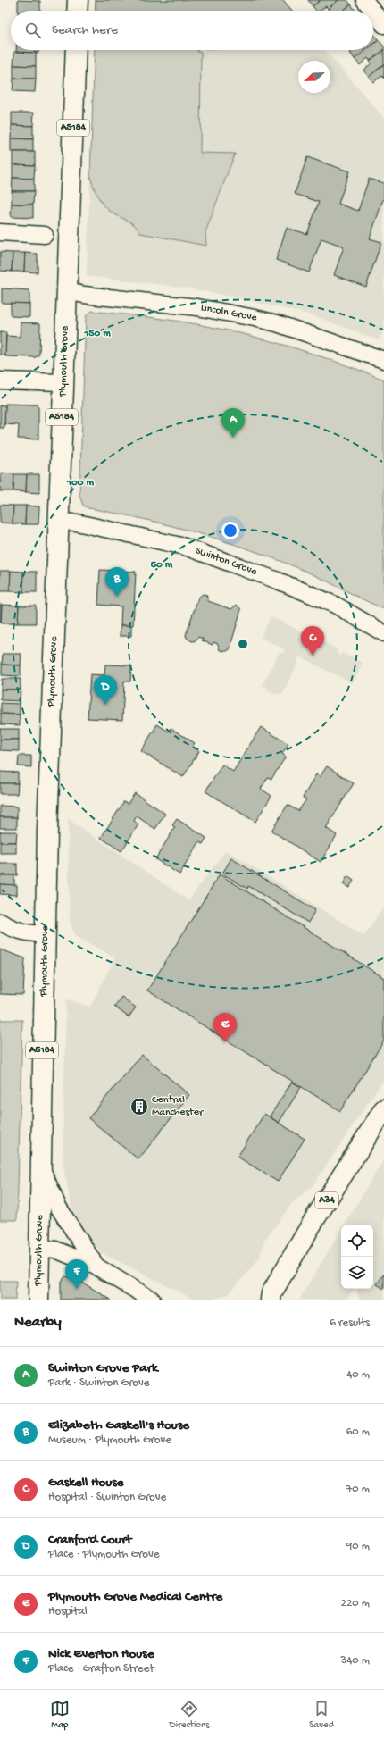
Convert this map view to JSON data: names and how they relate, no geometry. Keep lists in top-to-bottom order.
{
  "streets": {
    "main road": ["A5184", "Plymouth Grove", "A34"],
    "street": ["Lincoln Grove", "Swinton Grove"]
  },
  "crossings": [
    ["Lincoln Grove", "Plymouth Grove"],
    ["Plymouth Grove", "Swinton Grove"]
  ],
  "places": {
    "building": ["Central Manchester"]
  },
  "north": "bottom left",
  "page": {
    "search": "Search here",
    "pins": [
      "A",
      "B",
      "C",
      "D",
      "E",
      "F"
    ],
    "heading": ["Nearby", "6 results"],
    "list": [
      {
        "mark": "A",
        "name": "Swinton Grove Park",
        "note": "Park · Swinton Grove",
        "value": "40 m"
      },
      {
        "mark": "B",
        "name": "Elizabeth Gaskell's House",
        "note": "Museum · Plymouth Grove",
        "value": "60 m"
      },
      {
        "mark": "C",
        "name": "Gaskell House",
        "note": "Hospital · Swinton Grove",
        "value": "70 m"
      },
      {
        "mark": "D",
        "name": "Cranford Court",
        "note": "Place · Plymouth Grove",
        "value": "90 m"
      },
      {
        "mark": "E",
        "name": "Plymouth Grove Medical Centre",
        "note": "Hospital",
        "value": "220 m"
      },
      {
        "mark": "F",
        "name": "Nick Everton House",
        "note": "Place · Grafton Street",
        "value": "340 m"
      }
    ],
    "nav": ["Map", "Directions", "Saved"]
  },
  "rings": ["150 m", "100 m", "50 m"]
}
